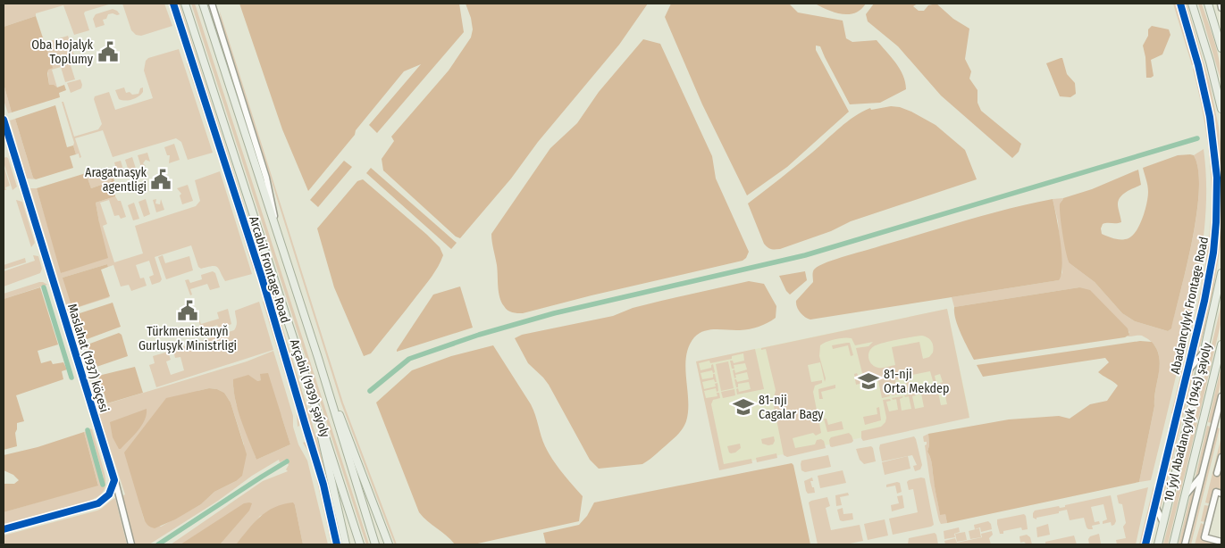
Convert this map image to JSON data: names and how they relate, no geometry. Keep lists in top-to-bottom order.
{
  "streets": {
    "main road": ["Arçabil (1939) şaýoly", "10 ýyl Abadançylyk (1945) şaýoly"],
    "street": ["Arcabil Frontage Road", "Abadancylyk Frontage Road", "Maslahat (1937) köçesi"]
  },
  "crossings": [
    ["Arcabil Frontage Road", "Arçabil (1939) şaýoly"]
  ],
  "places": {
    "public building": ["Oba Hojalyk Toplumy", "Aragatnaşyk agentligi", "Türkmenistanyň Gurluşyk Ministrligi"],
    "school or university": ["81-nji Orta Mekdep", "81-nji Cagalar Bagy"]
  }
}
